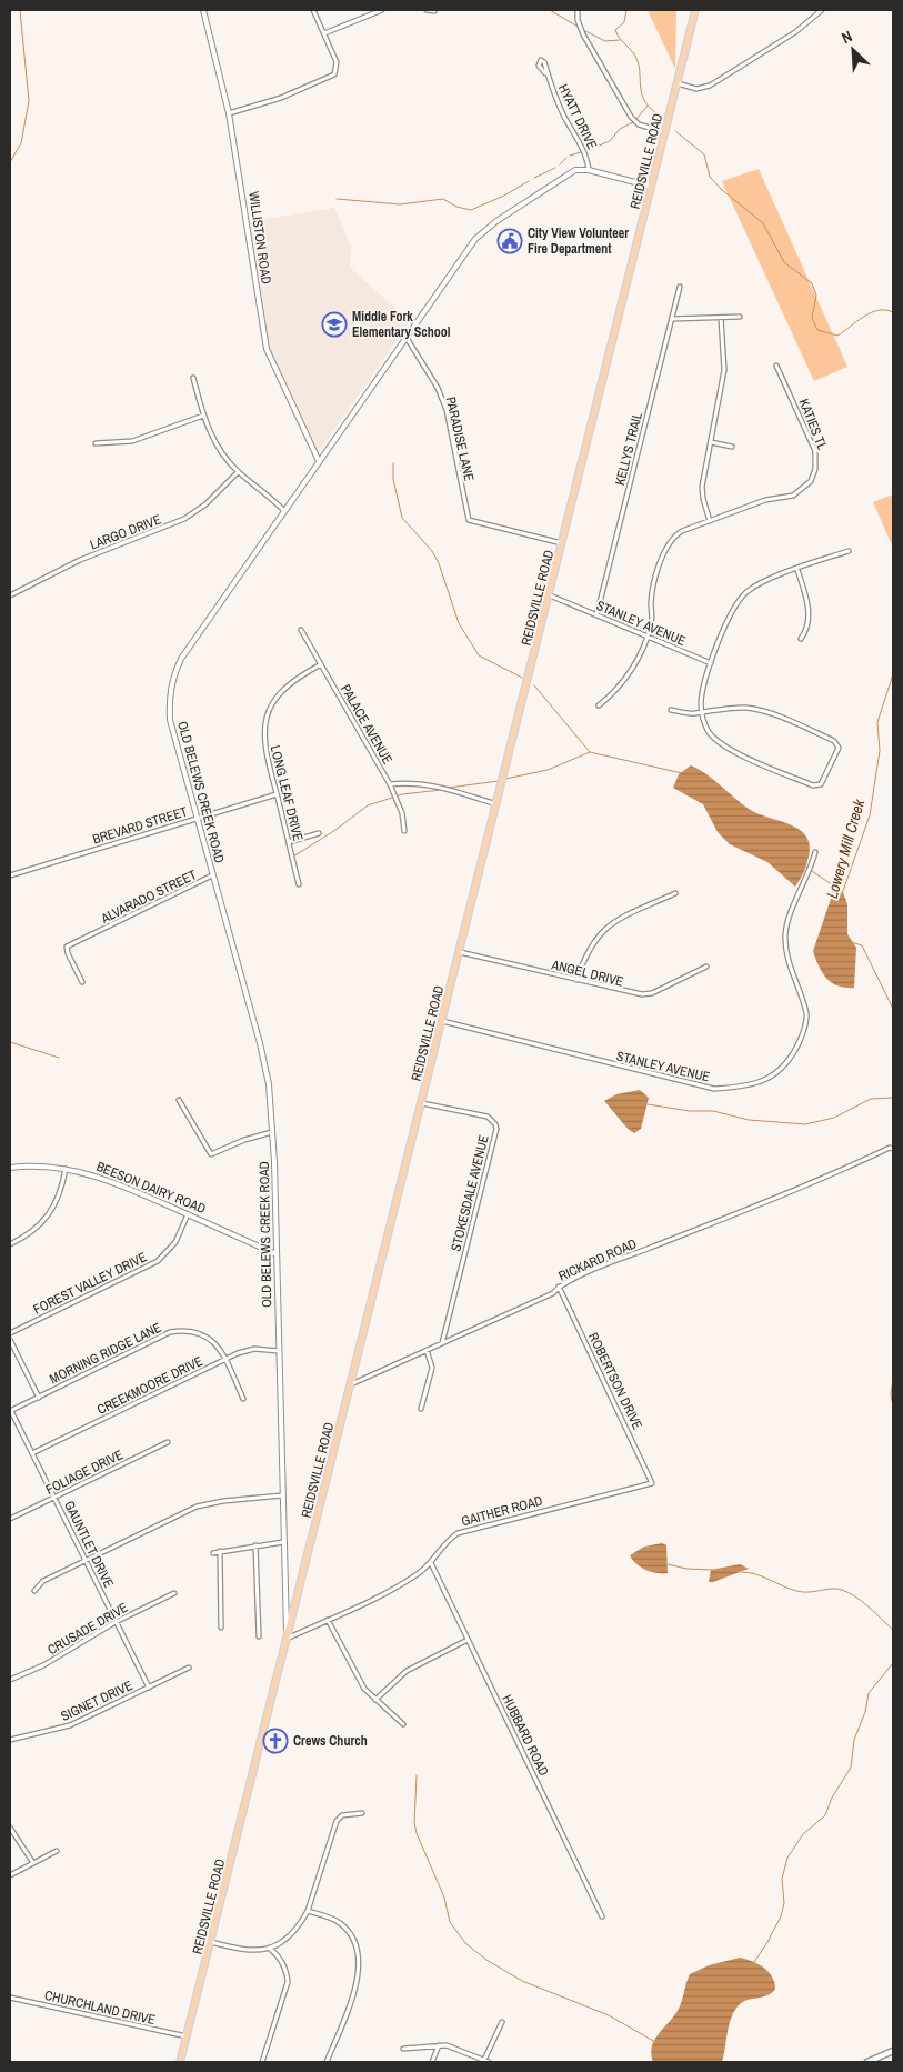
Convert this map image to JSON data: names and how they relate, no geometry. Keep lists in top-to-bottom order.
{
  "streets": {
    "highway": ["REIDSVILLE ROAD"],
    "street": [
      "HYATT DRIVE",
      "WILLISTON ROAD",
      "KATIES TL",
      "PARADISE LANE",
      "KELLYS TRAIL",
      "LARGO DRIVE",
      "STANLEY AVENUE",
      "PALACE AVENUE",
      "OLD BELEWS CREEK ROAD",
      "LONG LEAF DRIVE",
      "BREVARD STREET",
      "ALVARADO STREET",
      "ANGEL DRIVE",
      "BEESON DAIRY ROAD",
      "STOKESDALE AVENUE",
      "RICKARD ROAD",
      "FOREST VALLEY DRIVE",
      "MORNING RIDGE LANE",
      "ROBERTSON DRIVE",
      "CREEKMOORE DRIVE",
      "FOLIAGE DRIVE",
      "GAITHER ROAD",
      "GAUNTLET DRIVE",
      "CRUSADE DRIVE",
      "SIGNET DRIVE",
      "HUBBARD ROAD",
      "CHURCHLAND DRIVE"
    ]
  },
  "crossings": [
    ["HYATT DRIVE", "OLD BELEWS CREEK ROAD"],
    ["REIDSVILLE ROAD", "PARADISE LANE"],
    ["REIDSVILLE ROAD", "STANLEY AVENUE"],
    ["REIDSVILLE ROAD", "OLD BELEWS CREEK ROAD"],
    ["REIDSVILLE ROAD", "ANGEL DRIVE"],
    ["REIDSVILLE ROAD", "STOKESDALE AVENUE"],
    ["REIDSVILLE ROAD", "RICKARD ROAD"],
    ["REIDSVILLE ROAD", "GAITHER ROAD"],
    ["REIDSVILLE ROAD", "CHURCHLAND DRIVE"],
    ["WILLISTON ROAD", "OLD BELEWS CREEK ROAD"],
    ["KATIES TL", "STANLEY AVENUE"],
    ["PARADISE LANE", "OLD BELEWS CREEK ROAD"],
    ["KELLYS TRAIL", "STANLEY AVENUE"],
    ["PALACE AVENUE", "LONG LEAF DRIVE"],
    ["OLD BELEWS CREEK ROAD", "BREVARD STREET"],
    ["OLD BELEWS CREEK ROAD", "ALVARADO STREET"],
    ["OLD BELEWS CREEK ROAD", "BEESON DAIRY ROAD"],
    ["OLD BELEWS CREEK ROAD", "CREEKMOORE DRIVE"],
    ["OLD BELEWS CREEK ROAD", "GAITHER ROAD"],
    ["LONG LEAF DRIVE", "BREVARD STREET"],
    ["BEESON DAIRY ROAD", "FOREST VALLEY DRIVE"],
    ["STOKESDALE AVENUE", "RICKARD ROAD"],
    ["RICKARD ROAD", "ROBERTSON DRIVE"],
    ["MORNING RIDGE LANE", "CREEKMOORE DRIVE"],
    ["MORNING RIDGE LANE", "GAUNTLET DRIVE"],
    ["ROBERTSON DRIVE", "GAITHER ROAD"],
    ["CREEKMOORE DRIVE", "GAUNTLET DRIVE"],
    ["FOLIAGE DRIVE", "GAUNTLET DRIVE"],
    ["GAITHER ROAD", "HUBBARD ROAD"],
    ["GAUNTLET DRIVE", "CRUSADE DRIVE"],
    ["GAUNTLET DRIVE", "SIGNET DRIVE"]
  ],
  "water": ["Lowery Mill Creek"],
  "places": {
    "public building": ["City View Volunteer Fire Department"],
    "school or university": ["Middle Fork Elementary School"],
    "church": ["Crews Church"]
  },
  "north": "top left"
}
